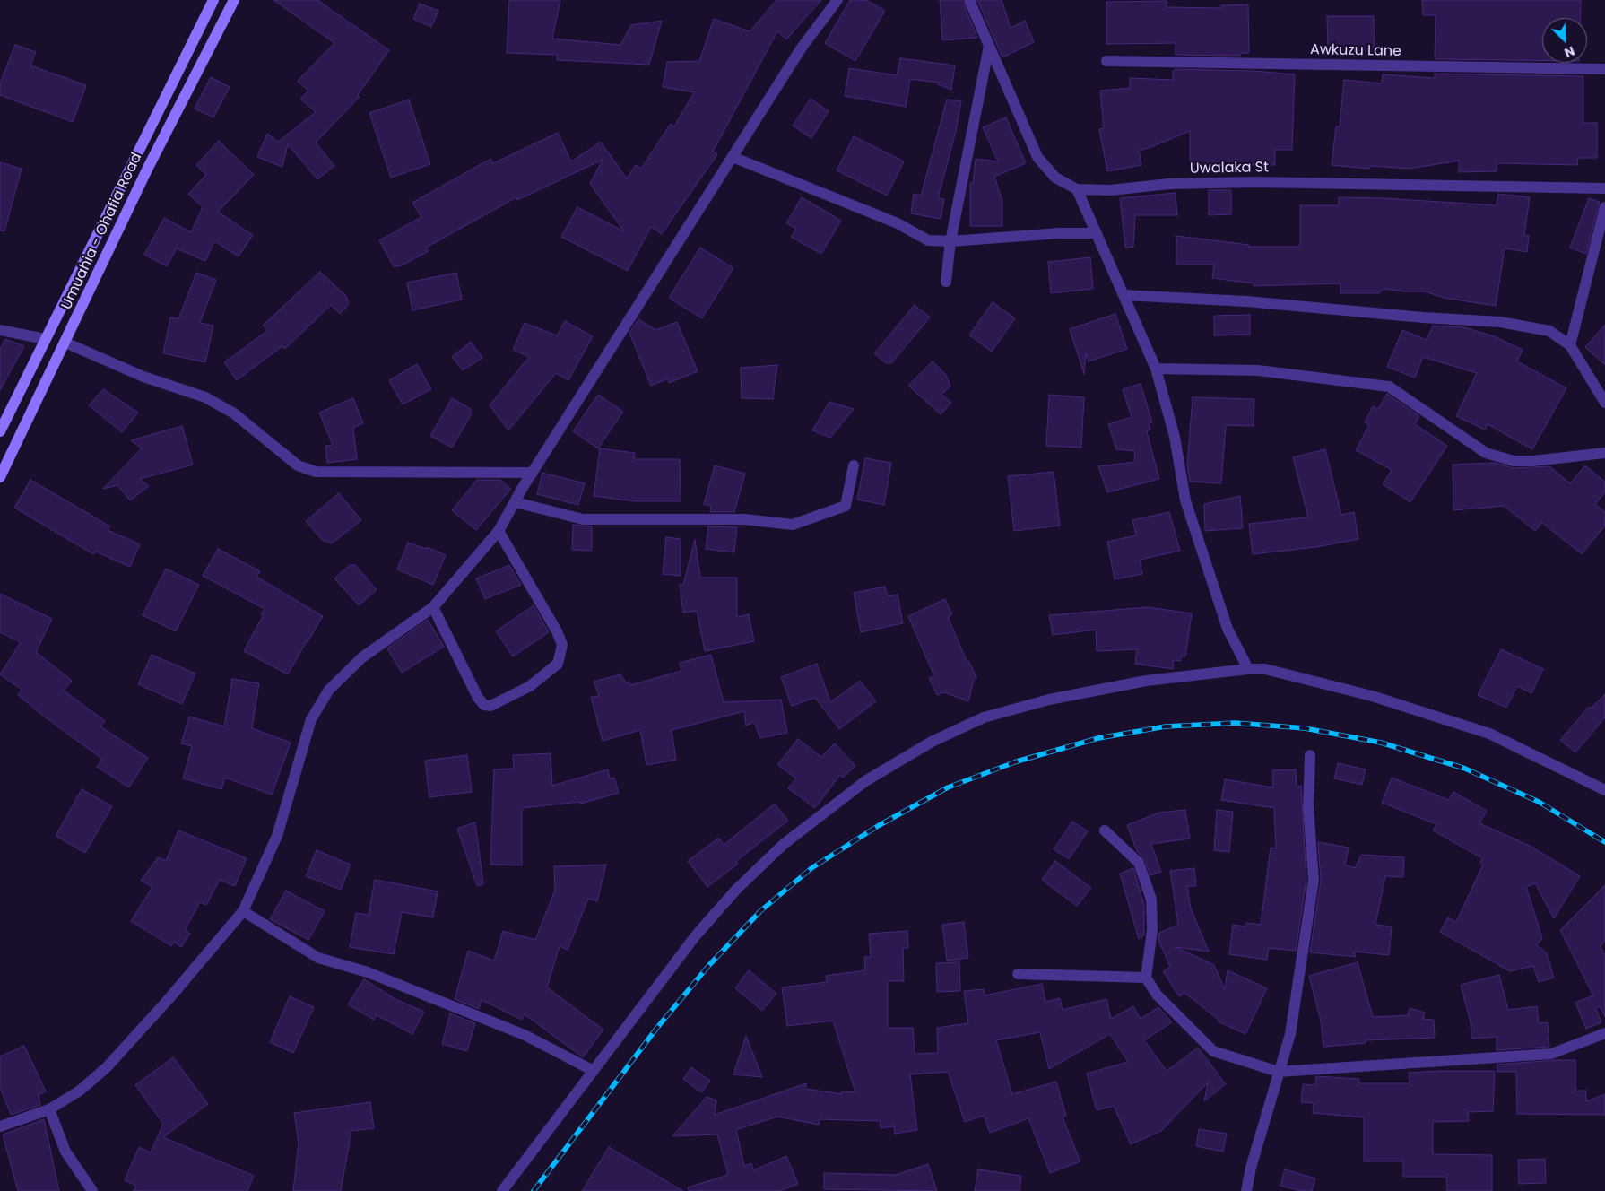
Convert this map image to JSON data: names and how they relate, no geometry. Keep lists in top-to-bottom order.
{
  "streets": {
    "main road": ["Umuahia - Ohafia Road"],
    "street": ["Awkuzu Lane", "Uwalaka St"]
  },
  "north": "bottom right"
}
